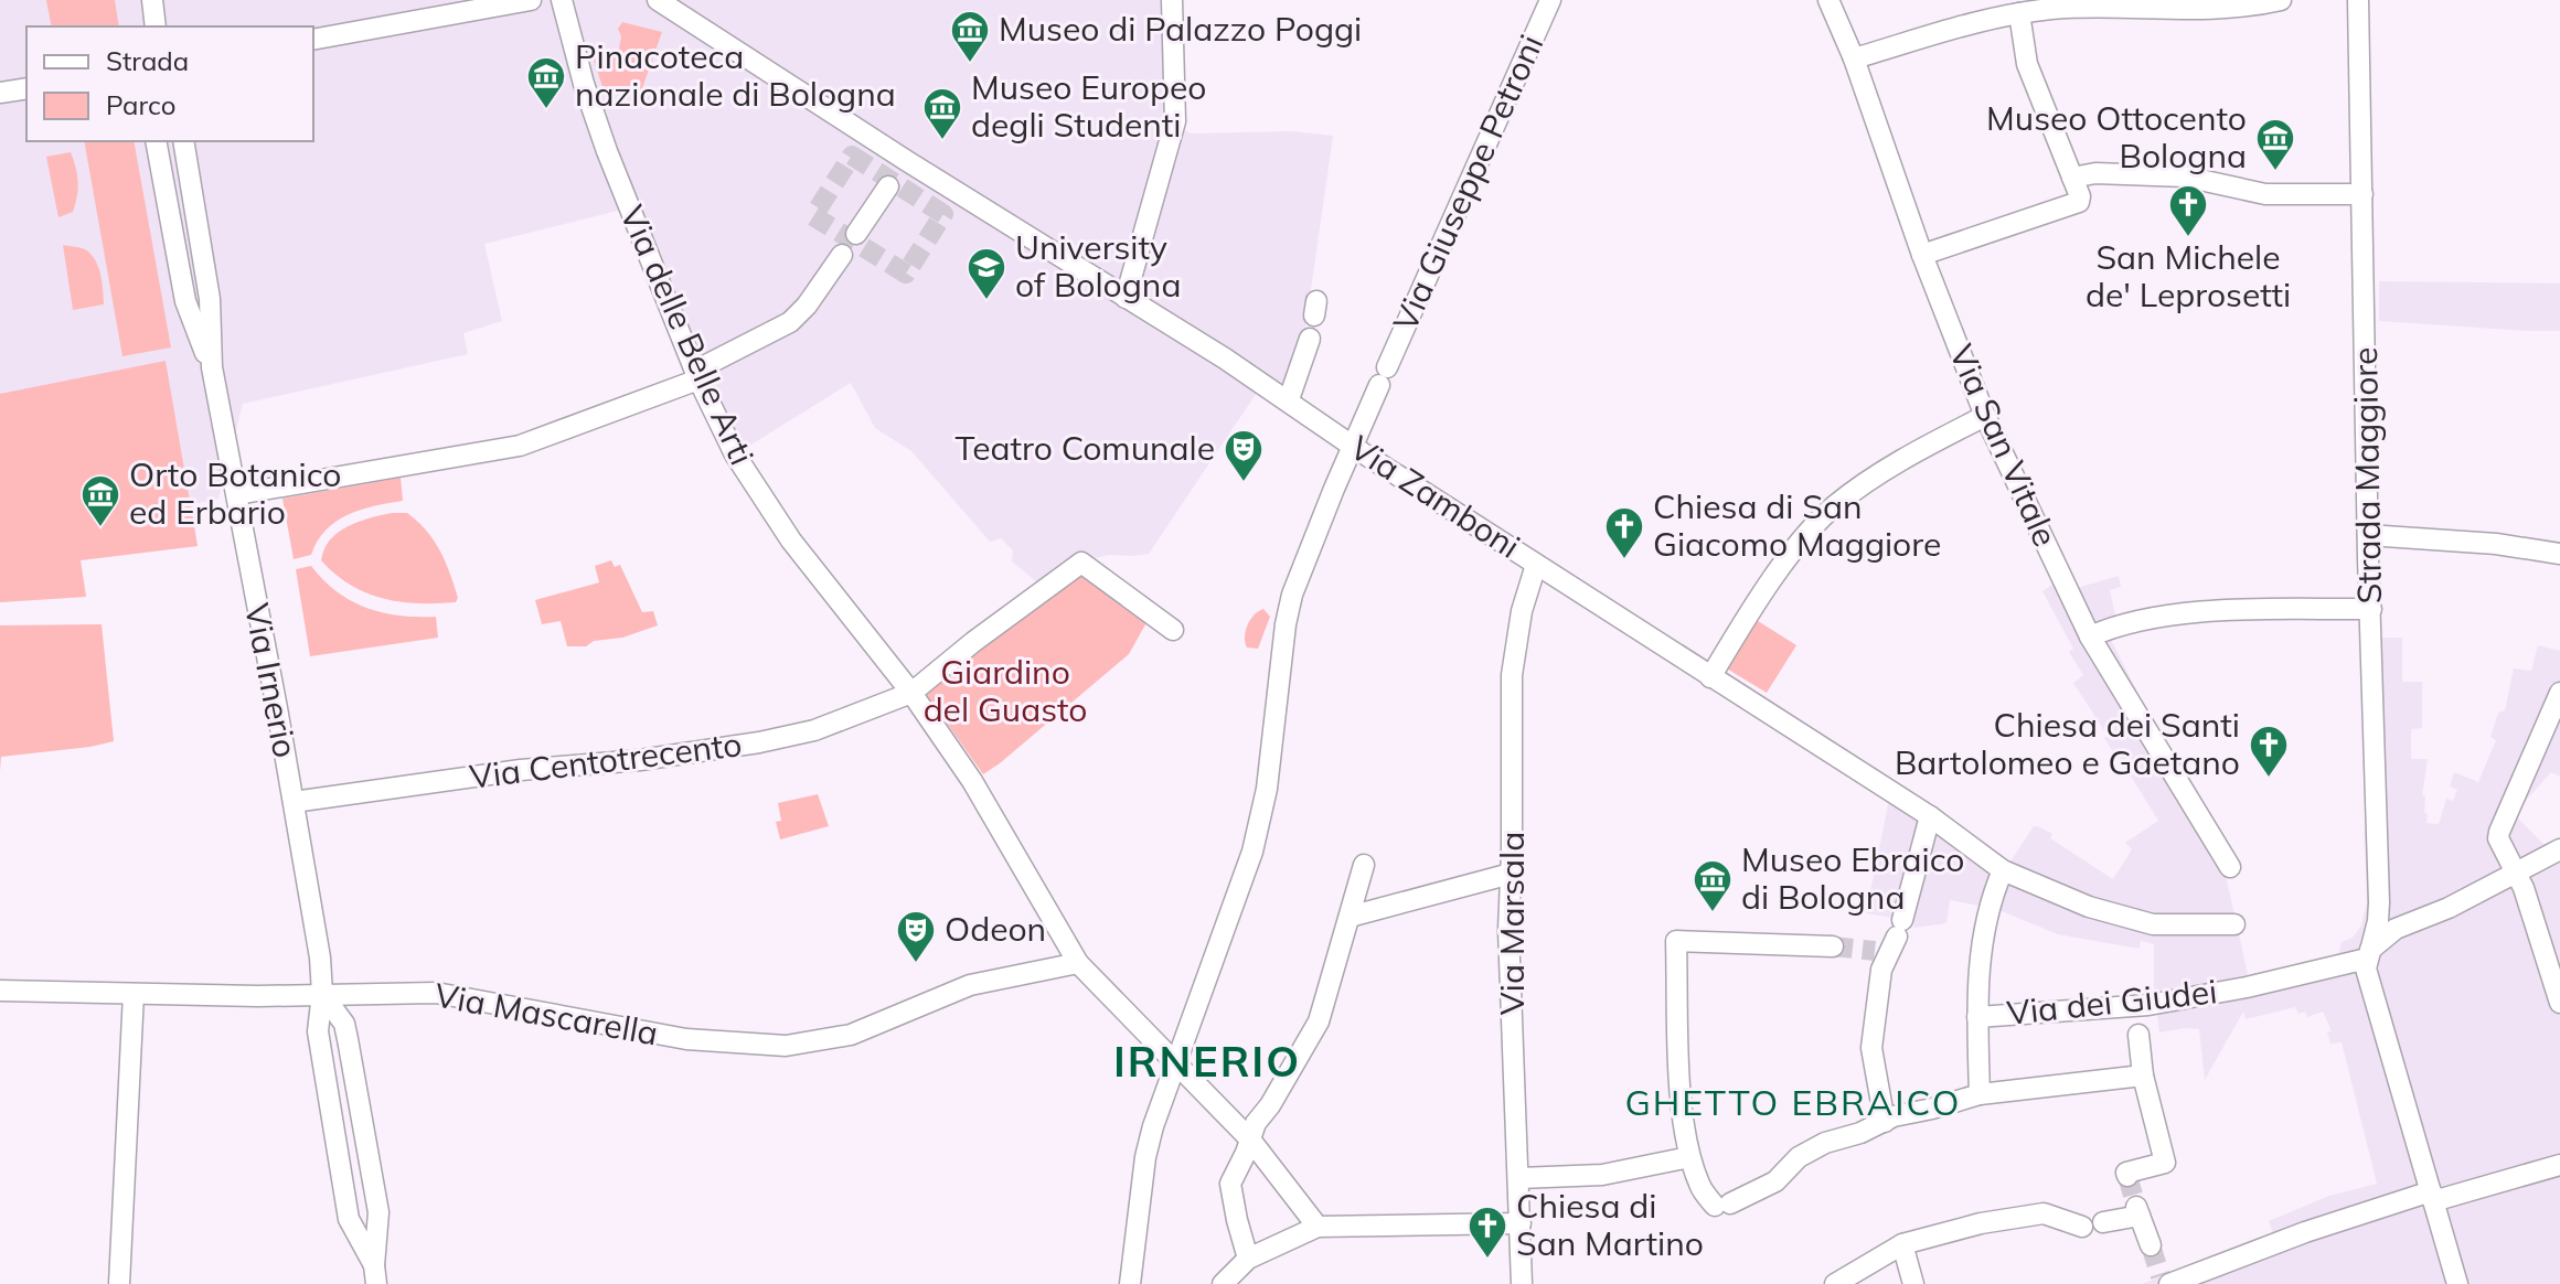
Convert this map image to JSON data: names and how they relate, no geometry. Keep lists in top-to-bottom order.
{
  "streets": {
    "street": [
      "Via Giuseppe Petroni",
      "Via delle Belle Arti",
      "Via San Vitale",
      "Strada Maggiore",
      "Via Zamboni",
      "Via Irnerio",
      "Via Centotrecento",
      "Via Marsala",
      "Via dei Giudei",
      "Via Mascarella"
    ]
  },
  "crossings": [
    ["Via Giuseppe Petroni", "Via delle Belle Arti"],
    ["Via Giuseppe Petroni", "Via Zamboni"],
    ["Via delle Belle Arti", "Via Centotrecento"],
    ["Via delle Belle Arti", "Via Mascarella"],
    ["Strada Maggiore", "Via dei Giudei"],
    ["Via Zamboni", "Via Marsala"],
    ["Via Irnerio", "Via Centotrecento"],
    ["Via Irnerio", "Via Mascarella"]
  ],
  "districts": ["IRNERIO", "GHETTO EBRAICO"],
  "parks": ["Giardino del Guasto"],
  "places": {
    "museum": [
      "Museo di Palazzo Poggi",
      "Pinacoteca nazionale di Bologna",
      "Museo Europeo degli Studenti",
      "Museo Ottocento Bologna",
      "Orto Botanico ed Erbario",
      "Museo Ebraico di Bologna"
    ],
    "church": [
      "San Michele de' Leprosetti",
      "Chiesa di San Giacomo Maggiore",
      "Chiesa dei Santi Bartolomeo e Gaetano",
      "Chiesa di San Martino"
    ],
    "school or university": ["University of Bologna"],
    "theatre": ["Teatro Comunale", "Odeon"]
  },
  "legend": ["Strada", "Parco"]
}
